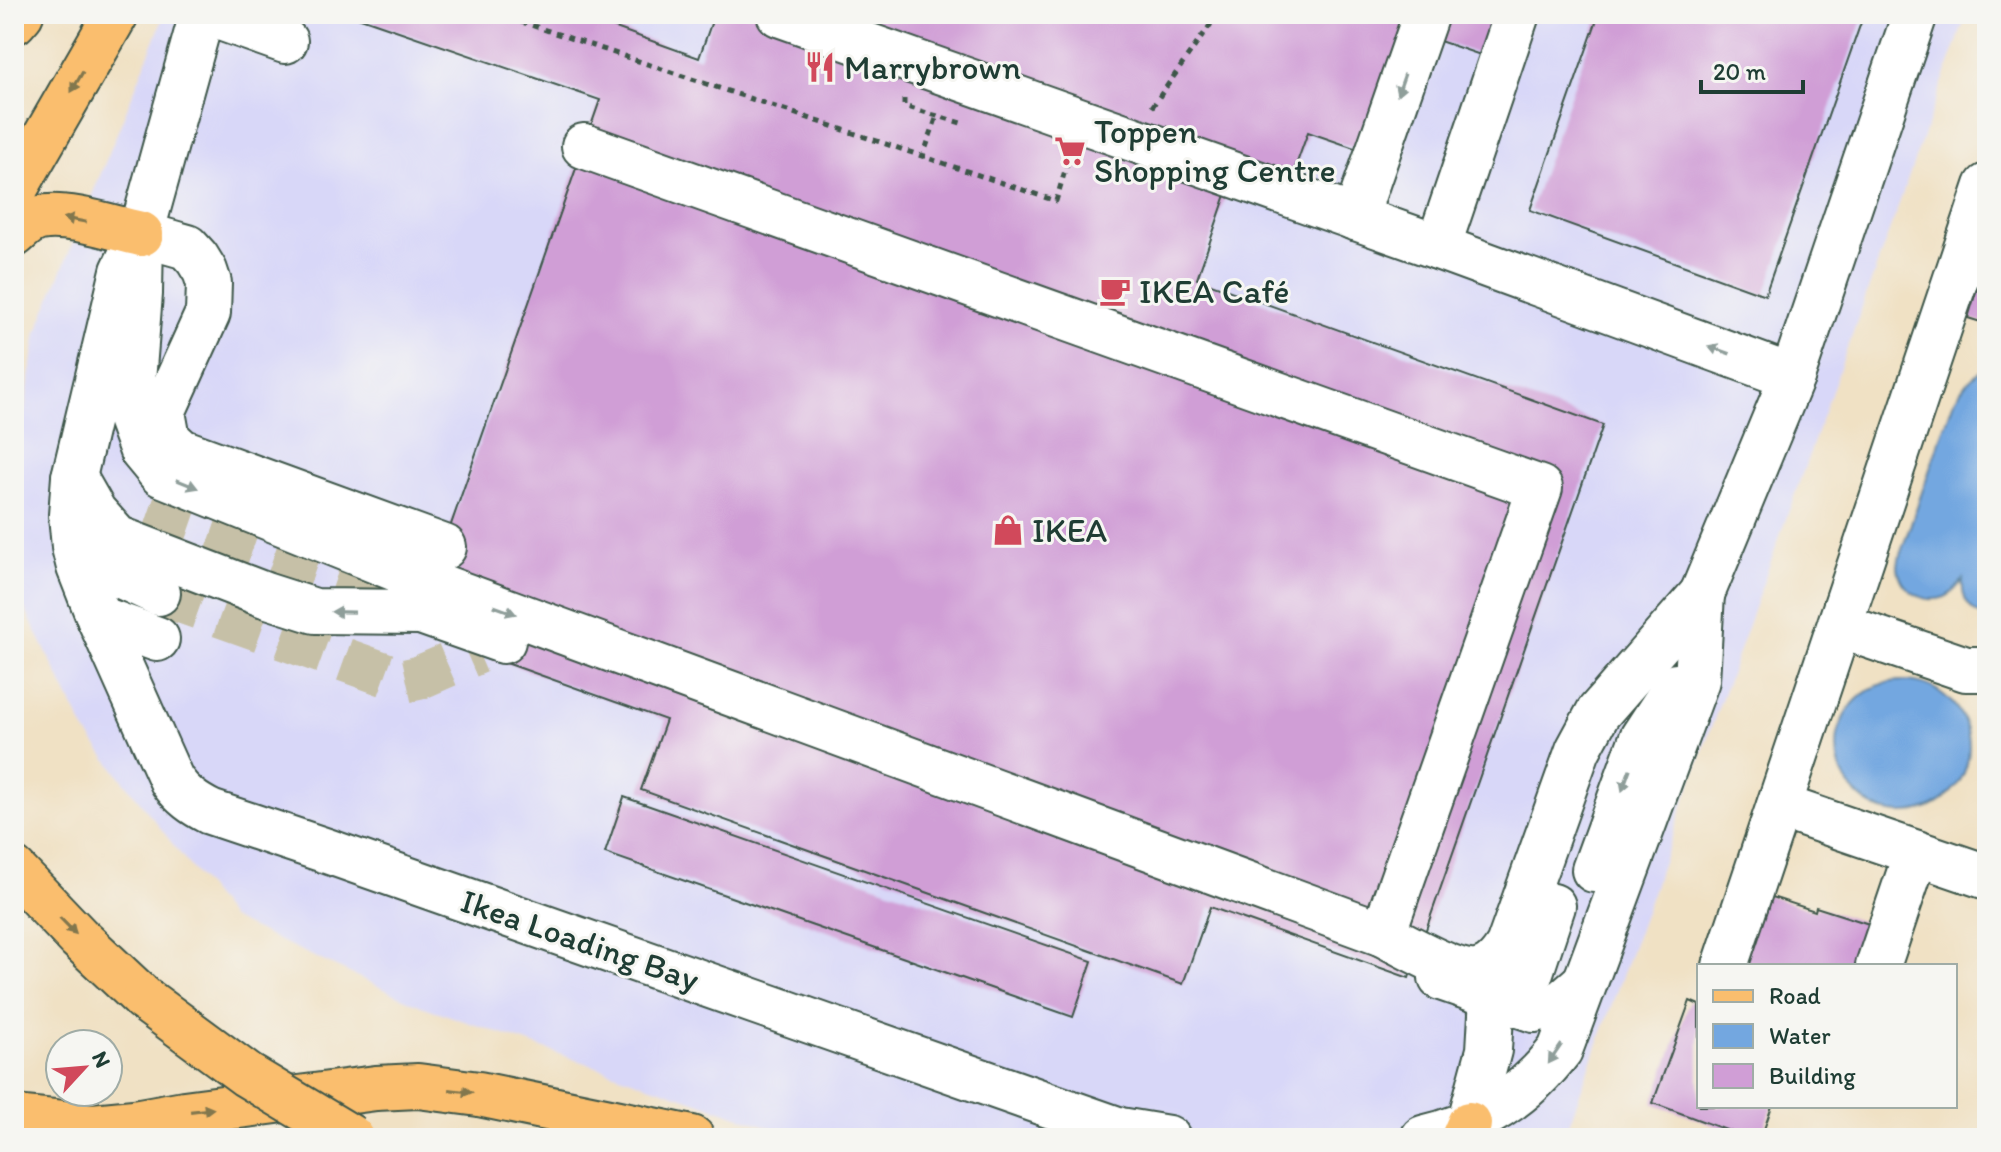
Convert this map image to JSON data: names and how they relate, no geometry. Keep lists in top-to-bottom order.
{
  "streets": {
    "street": ["Ikea Loading Bay"]
  },
  "places": {
    "restaurant": ["Marrybrown"],
    "supermarket": ["Toppen Shopping Centre"],
    "cafe": ["IKEA Café"],
    "shop": ["IKEA"]
  },
  "legend": ["Road", "Water", "Building"],
  "scale_bar": "20 m",
  "north": "top right"
}
